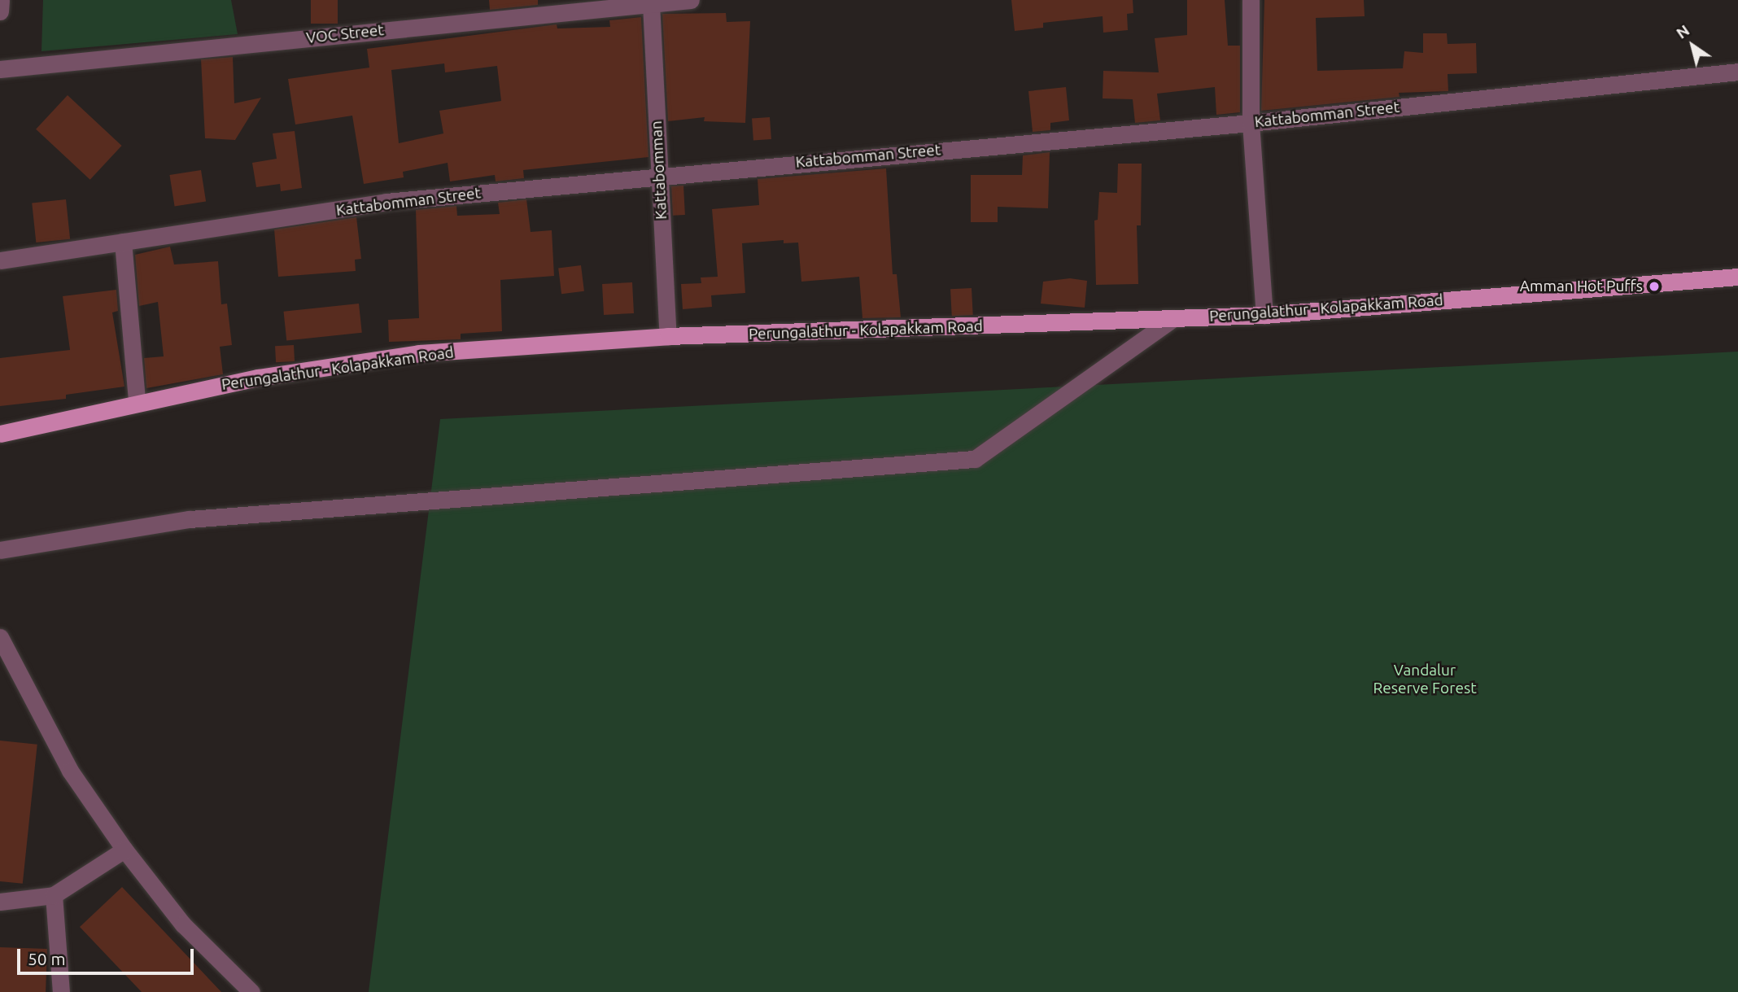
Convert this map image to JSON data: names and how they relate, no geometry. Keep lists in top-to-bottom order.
{
  "streets": {
    "main road": ["Perungalathur - Kolapakkam Road"],
    "street": ["VOC Street", "Kattabomman Street", "Kattabomman"]
  },
  "crossings": [
    ["VOC Street", "Kattabomman"],
    ["Kattabomman Street", "Kattabomman"],
    ["Kattabomman", "Perungalathur - Kolapakkam Road"]
  ],
  "parks": ["Vandalur Reserve Forest"],
  "places": ["Amman Hot Puffs"],
  "scale_bar": "50 m",
  "north": "top left"
}
